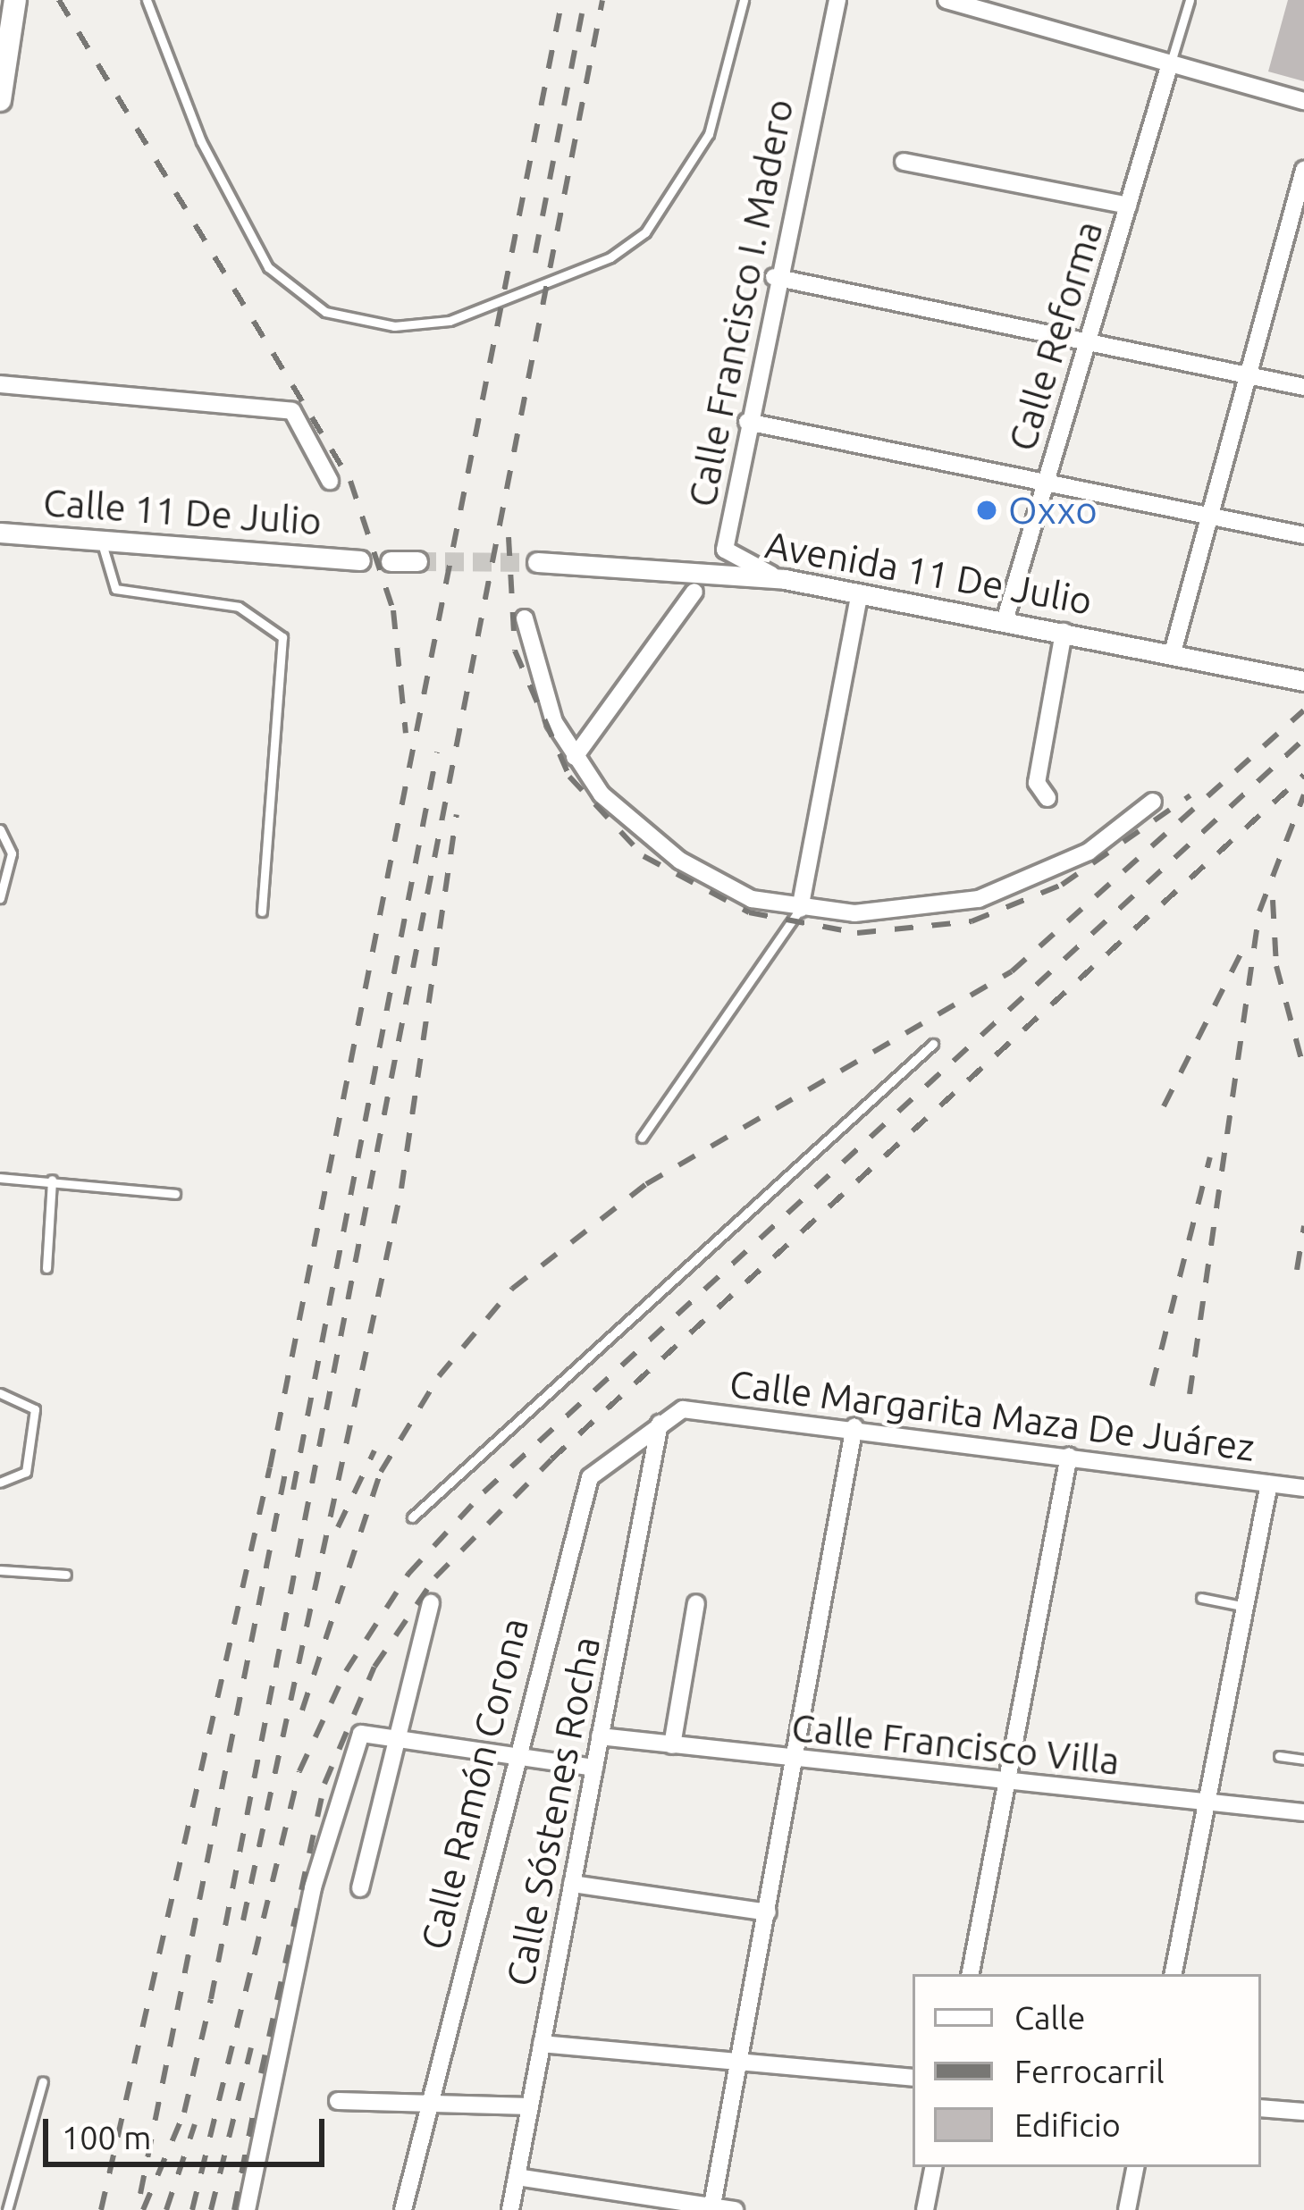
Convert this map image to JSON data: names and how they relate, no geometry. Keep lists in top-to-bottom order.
{
  "streets": {
    "street": [
      "Calle Francisco I. Madero",
      "Calle Reforma",
      "Calle 11 De Julio",
      "Avenida 11 De Julio",
      "Calle Margarita Maza De Juárez",
      "Calle Francisco Villa",
      "Calle Ramón Corona",
      "Calle Sóstenes Rocha"
    ]
  },
  "crossings": [
    ["Calle Francisco I. Madero", "Avenida 11 De Julio"],
    ["Calle Reforma", "Avenida 11 De Julio"],
    ["Calle Margarita Maza De Juárez", "Calle Ramón Corona"],
    ["Calle Margarita Maza De Juárez", "Calle Sóstenes Rocha"],
    ["Calle Francisco Villa", "Calle Sóstenes Rocha"],
    ["Calle Ramón Corona", "Calle Sóstenes Rocha"]
  ],
  "places": ["Oxxo"],
  "legend": ["Calle", "Ferrocarril", "Edificio"],
  "scale_bar": "100 m"
}
